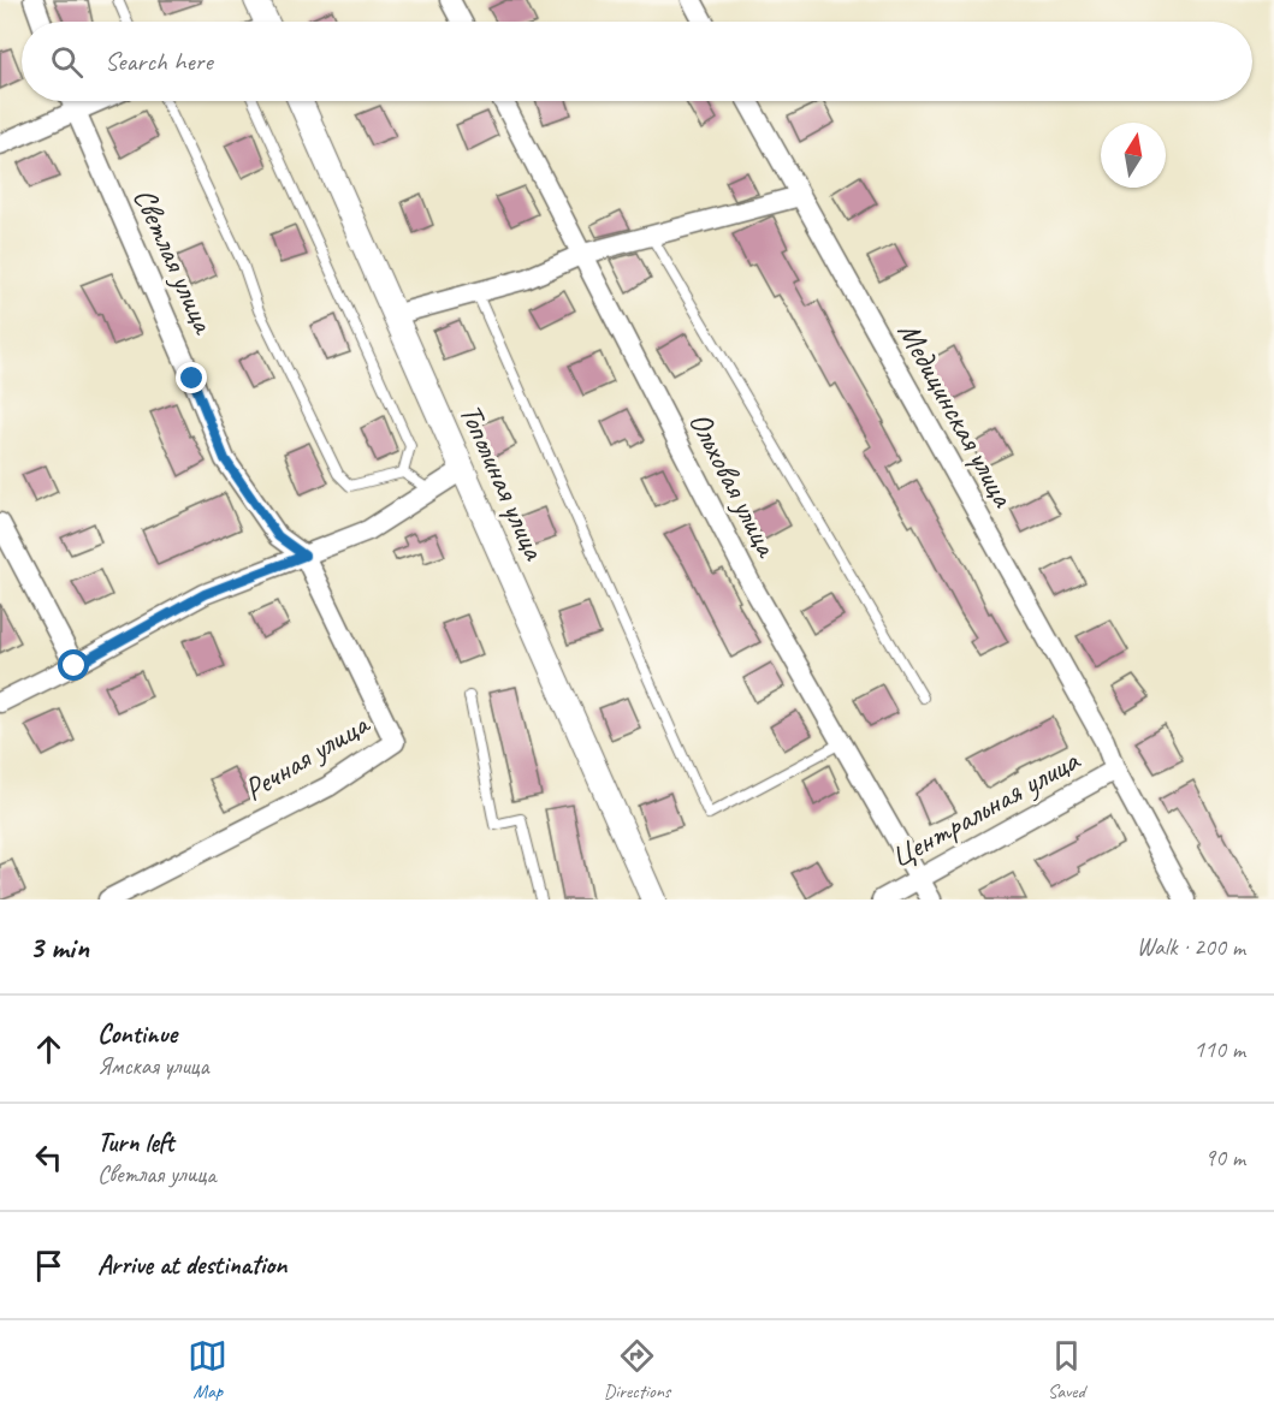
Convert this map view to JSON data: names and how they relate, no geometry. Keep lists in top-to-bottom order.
{
  "streets": {
    "street": [
      "Светлая улица",
      "Медицинская улица",
      "Тополиная улица",
      "Ольховая улица",
      "Речная улица",
      "Центральная улица"
    ]
  },
  "crossings": [
    ["Светлая улица", "Речная улица"],
    ["Медицинская улица", "Центральная улица"],
    ["Ольховая улица", "Центральная улица"]
  ],
  "north": "top",
  "page": {
    "search": "Search here",
    "heading": ["3 min", "Walk · 200 m"],
    "list": [
      ["Continue", "Ямская улица", "110 m"],
      ["Turn left", "Светлая улица", "90 m"],
      "Arrive at destination"
    ],
    "nav": ["Map", "Directions", "Saved"]
  }
}
